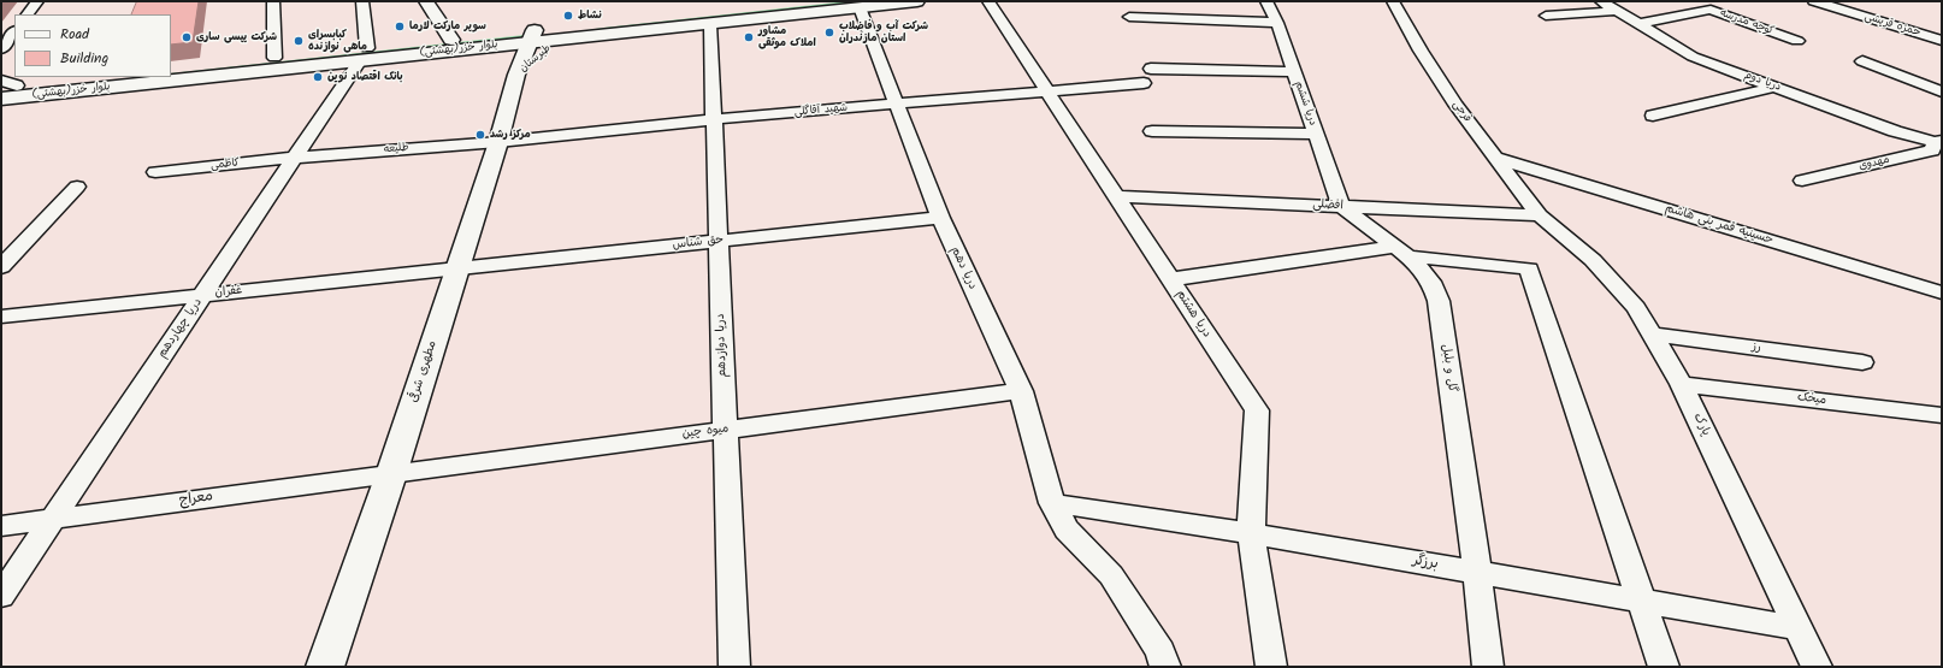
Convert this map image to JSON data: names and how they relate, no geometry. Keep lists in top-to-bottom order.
{
  "streets": {
    "main road": ["بلوار خزر(بهشتی)", "طبرستان", "مطهری شرقی"],
    "street": [
      "کوچه مدرسه",
      "حمزه قریشی",
      "دریا دوم",
      "دریا ششم",
      "شهید آقاگلی",
      "فرجی",
      "طلیعه",
      "مهدوی",
      "کاظمی",
      "افضلی",
      "حسینیه قمر بنی هاشم",
      "حق شناس",
      "دریا دهم",
      "غفران",
      "دریا هشتم",
      "دریا چهاردهم",
      "دریا دوازدهم",
      "رز",
      "گل و بلبل",
      "میخک",
      "پارک",
      "میوه چین",
      "معراج",
      "برزگر"
    ]
  },
  "crossings": [
    ["کوچه مدرسه", "دریا دوم"],
    ["بلوار خزر(بهشتی)", "طبرستان"],
    ["بلوار خزر(بهشتی)", "دریا دهم"],
    ["بلوار خزر(بهشتی)", "دریا چهاردهم"],
    ["بلوار خزر(بهشتی)", "دریا دوازدهم"],
    ["طبرستان", "مطهری شرقی"],
    ["دریا دوم", "مهدوی"],
    ["دریا ششم", "افضلی"],
    ["دریا ششم", "گل و بلبل"],
    ["شهید آقاگلی", "طلیعه"],
    ["شهید آقاگلی", "دریا دهم"],
    ["شهید آقاگلی", "دریا هشتم"],
    ["شهید آقاگلی", "دریا دوازدهم"],
    ["شهید آقاگلی", "مطهری شرقی"],
    ["فرجی", "افضلی"],
    ["فرجی", "حسینیه قمر بنی هاشم"],
    ["فرجی", "پارک"],
    ["طلیعه", "کاظمی"],
    ["طلیعه", "دریا چهاردهم"],
    ["طلیعه", "مطهری شرقی"],
    ["کاظمی", "دریا چهاردهم"],
    ["افضلی", "دریا هشتم"],
    ["افضلی", "گل و بلبل"],
    ["افضلی", "پارک"],
    ["حق شناس", "دریا دهم"],
    ["حق شناس", "غفران"],
    ["حق شناس", "دریا دوازدهم"],
    ["حق شناس", "مطهری شرقی"],
    ["دریا دهم", "میوه چین"],
    ["دریا دهم", "برزگر"],
    ["غفران", "دریا چهاردهم"],
    ["غفران", "مطهری شرقی"],
    ["دریا هشتم", "برزگر"],
    ["دریا چهاردهم", "معراج"],
    ["دریا دوازدهم", "میوه چین"],
    ["رز", "پارک"],
    ["گل و بلبل", "برزگر"],
    ["مطهری شرقی", "میوه چین"],
    ["مطهری شرقی", "معراج"],
    ["میخک", "پارک"],
    ["پارک", "برزگر"],
    ["میوه چین", "معراج"]
  ],
  "places": [
    "نشاط",
    "سوپر مارکت لارما",
    "شرکت آب و فاضلاب استان مازندران",
    "شرکت پپسی ساری",
    "مشاور املاک موثقی",
    "کبابسرای ماهی نوازنده",
    "بانک اقتصاد نوین",
    "مرکز رشد"
  ],
  "legend": ["Road", "Building"]
}
